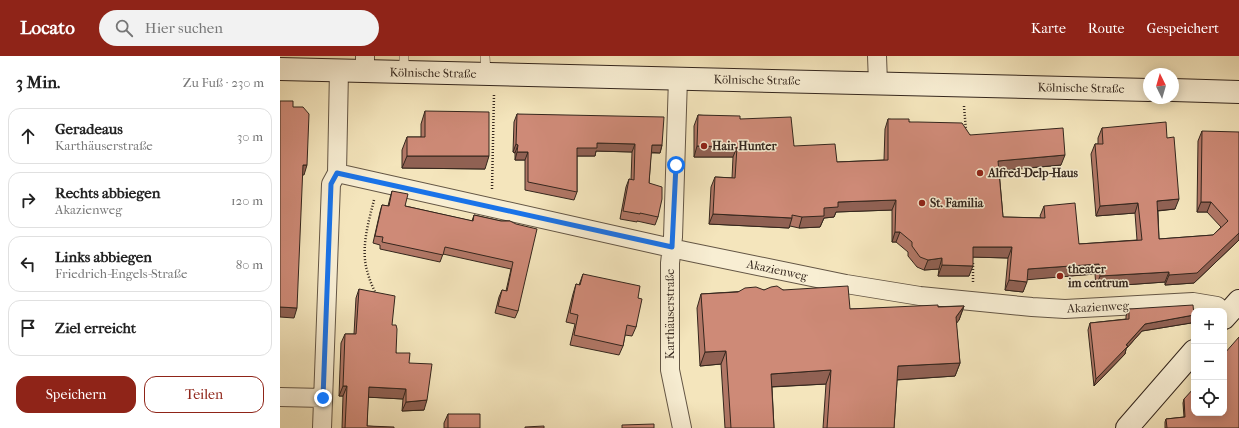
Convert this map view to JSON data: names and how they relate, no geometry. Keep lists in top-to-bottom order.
{
  "streets": {
    "main road": ["Kölnische Straße"],
    "street": ["Akazienweg", "Karthäuserstraße"]
  },
  "crossings": [
    ["Kölnische Straße", "Karthäuserstraße"],
    ["Akazienweg", "Karthäuserstraße"]
  ],
  "places": [
    "Hair Hunter",
    "Alfred-Delp-Haus",
    "St. Familia",
    "theater im centrum"
  ],
  "north": "top",
  "page": {
    "header": "Locato",
    "search": "Hier suchen",
    "nav": ["Karte", "Route", "Gespeichert"],
    "heading": ["3 Min.", "Zu Fuß · 230 m"],
    "list": [
      ["Geradeaus", "Karthäuserstraße", "30 m"],
      ["Rechts abbiegen", "Akazienweg", "120 m"],
      ["Links abbiegen", "Friedrich-Engels-Straße", "80 m"],
      "Ziel erreicht"
    ],
    "map_buttons": ["+", "−"],
    "buttons": ["Speichern", "Teilen"]
  }
}
